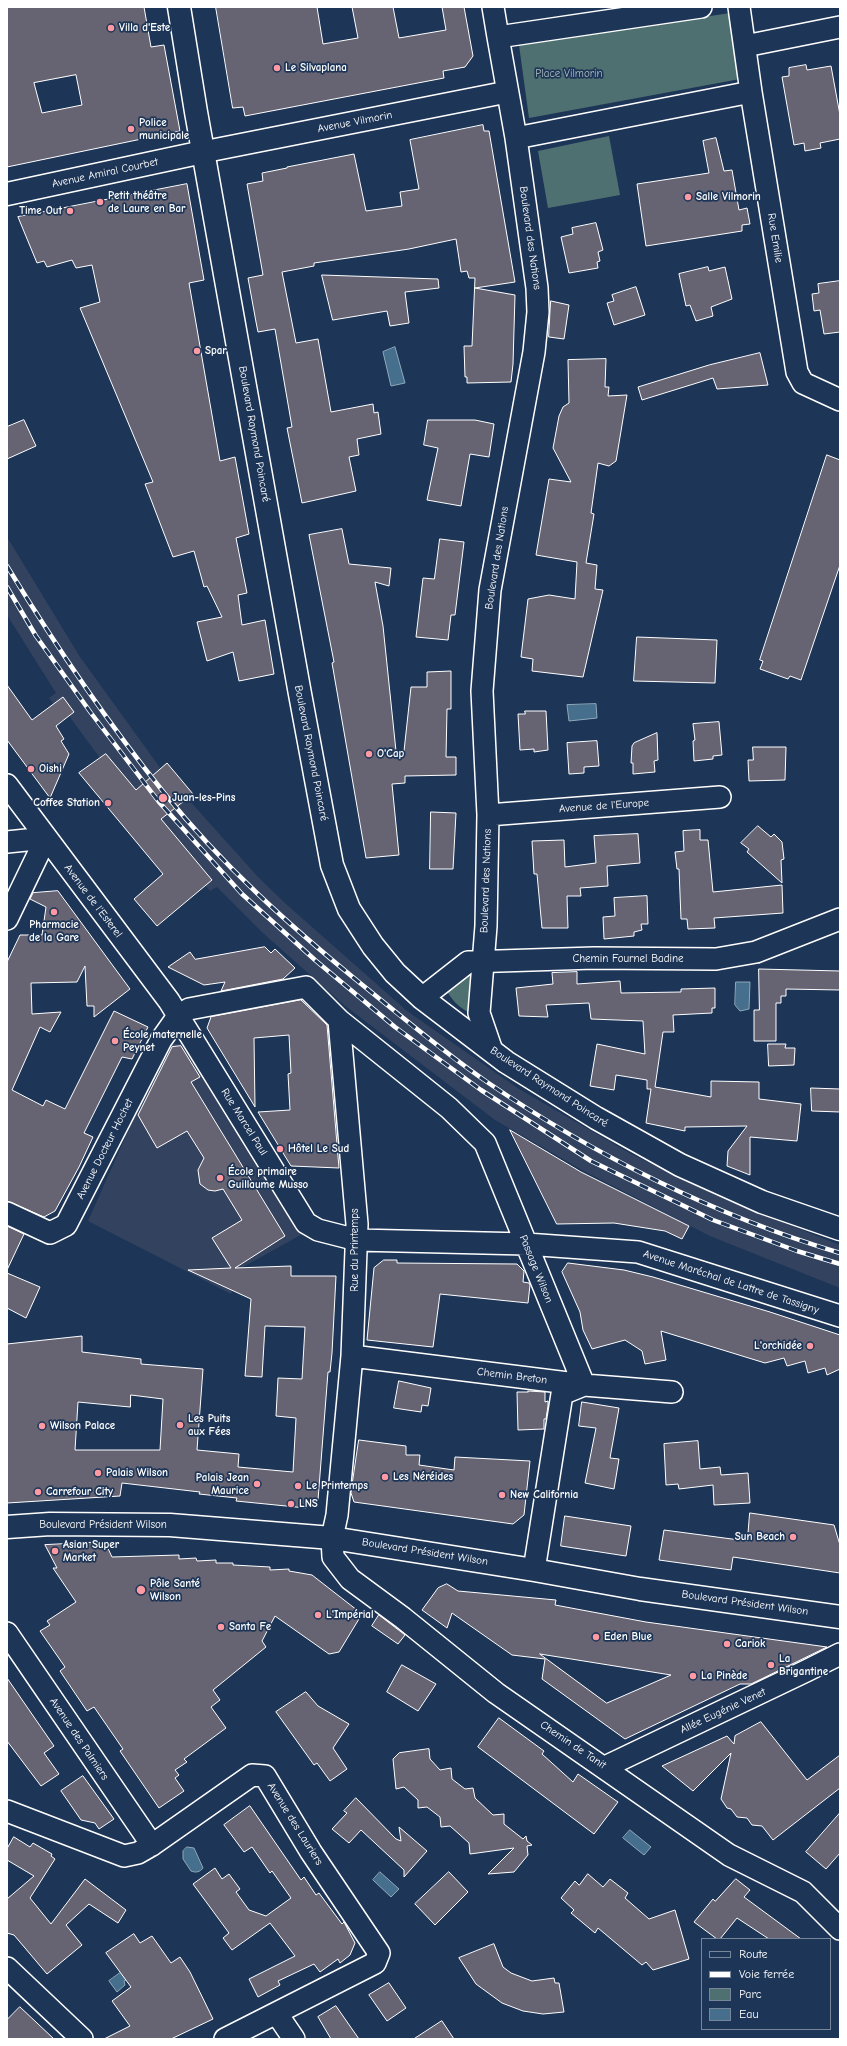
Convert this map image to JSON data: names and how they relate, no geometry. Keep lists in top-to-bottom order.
{
  "streets": {
    "main road": ["Avenue Amiral Courbet", "Boulevard Raymond Poincaré", "Boulevard Président Wilson"],
    "street": [
      "Avenue Vilmorin",
      "Boulevard des Nations",
      "Rue Emilie",
      "Avenue de l'Europe",
      "Avenue de l'Esterel",
      "Chemin Fournel Badine",
      "Rue Marcel Paul",
      "Avenue Docteur Hochet",
      "Rue du Printemps",
      "Passage Wilson",
      "Avenue Maréchal de Lattre de Tassigny",
      "Chemin Breton",
      "Allée Eugénie Venet",
      "Avenue des Palmiers",
      "Chemin de Tanit",
      "Avenue des Lauriers"
    ]
  },
  "crossings": [
    ["Avenue Vilmorin", "Avenue Amiral Courbet"],
    ["Avenue Vilmorin", "Boulevard Raymond Poincaré"],
    ["Avenue Amiral Courbet", "Boulevard Raymond Poincaré"],
    ["Boulevard des Nations", "Boulevard Raymond Poincaré"],
    ["Boulevard des Nations", "Avenue de l'Europe"],
    ["Boulevard des Nations", "Chemin Fournel Badine"],
    ["Boulevard Raymond Poincaré", "Chemin Fournel Badine"],
    ["Avenue de l'Esterel", "Rue Marcel Paul"],
    ["Avenue de l'Esterel", "Avenue Docteur Hochet"],
    ["Rue Marcel Paul", "Avenue Docteur Hochet"],
    ["Rue Marcel Paul", "Rue du Printemps"],
    ["Rue Marcel Paul", "Avenue Maréchal de Lattre de Tassigny"],
    ["Rue du Printemps", "Passage Wilson"],
    ["Rue du Printemps", "Avenue Maréchal de Lattre de Tassigny"],
    ["Rue du Printemps", "Chemin Breton"],
    ["Rue du Printemps", "Boulevard Président Wilson"],
    ["Rue du Printemps", "Chemin de Tanit"],
    ["Passage Wilson", "Avenue Maréchal de Lattre de Tassigny"],
    ["Passage Wilson", "Chemin Breton"],
    ["Boulevard Président Wilson", "Chemin de Tanit"],
    ["Allée Eugénie Venet", "Chemin de Tanit"],
    ["Avenue des Palmiers", "Avenue des Lauriers"]
  ],
  "parks": ["Place Vilmorin"],
  "places": [
    "Villa d'Este",
    "Le Silvaplana",
    "Police municipale",
    "Salle Vilmorin",
    "Petit théâtre de Laure en Bar",
    "Time Out",
    "Spar",
    "O'Cap",
    "Oishi",
    "Juan-les-Pins",
    "Coffee Station",
    "Pharmacie de la Gare",
    "École maternelle Peynet",
    "Hôtel Le Sud",
    "École primaire Guillaume Musso",
    "L'orchidée",
    "Les Puits aux Fées",
    "Wilson Palace",
    "Palais Wilson",
    "Les Néréides",
    "Palais Jean Maurice",
    "Le Printemps",
    "Carrefour City",
    "New California",
    "LNS",
    "Sun Beach",
    "Asian Super Market",
    "Pôle Santé Wilson",
    "L'Impérial",
    "Santa Fe",
    "Eden Blue",
    "Cariok",
    "La Brigantine",
    "La Pinède"
  ],
  "legend": [
    "Route",
    "Voie ferrée",
    "Parc",
    "Eau"
  ]
}
